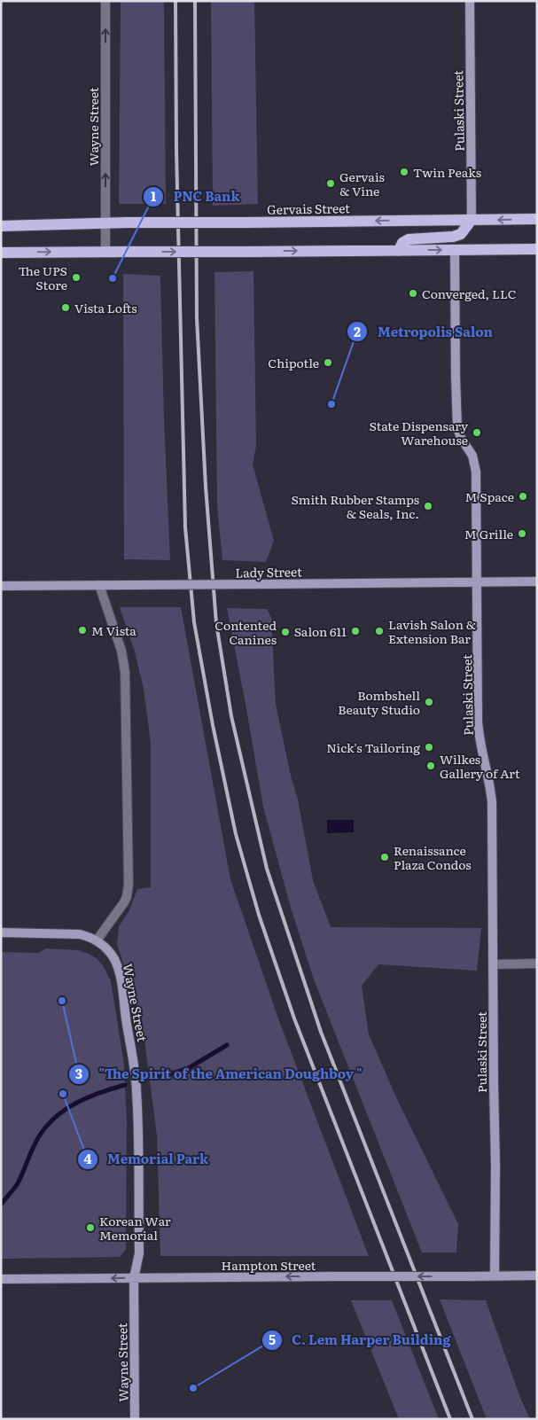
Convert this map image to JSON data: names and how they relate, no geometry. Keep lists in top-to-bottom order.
{
  "streets": {
    "main road": ["Gervais Street"],
    "street": [
      "Pulaski Street",
      "Wayne Street",
      "Lady Street",
      "Hampton Street"
    ]
  },
  "crossings": [
    ["Pulaski Street", "Gervais Street"],
    ["Pulaski Street", "Lady Street"],
    ["Pulaski Street", "Hampton Street"],
    ["Wayne Street", "Gervais Street"],
    ["Wayne Street", "Hampton Street"]
  ],
  "one_way": ["Hampton Street"],
  "places": [
    "Twin Peaks",
    "Gervais & Vine",
    "The UPS Store",
    "PNC Bank",
    "Converged, LLC",
    "Vista Lofts",
    "Chipotle",
    "Metropolis Salon",
    "State Dispensary Warehouse",
    "M Space",
    "Smith Rubber Stamps & Seals, Inc.",
    "M Grille",
    "M Vista",
    "Salon 611",
    "Lavish Salon & Extension Bar",
    "Contented Canines",
    "Bombshell Beauty Studio",
    "Nick's Tailoring",
    "Wilkes Gallery of Art",
    "Renaissance Plaza Condos",
    "\"The Spirit of the American Doughboy \"",
    "Memorial Park",
    "Korean War Memorial",
    "C. Lem Harper Building"
  ]
}
